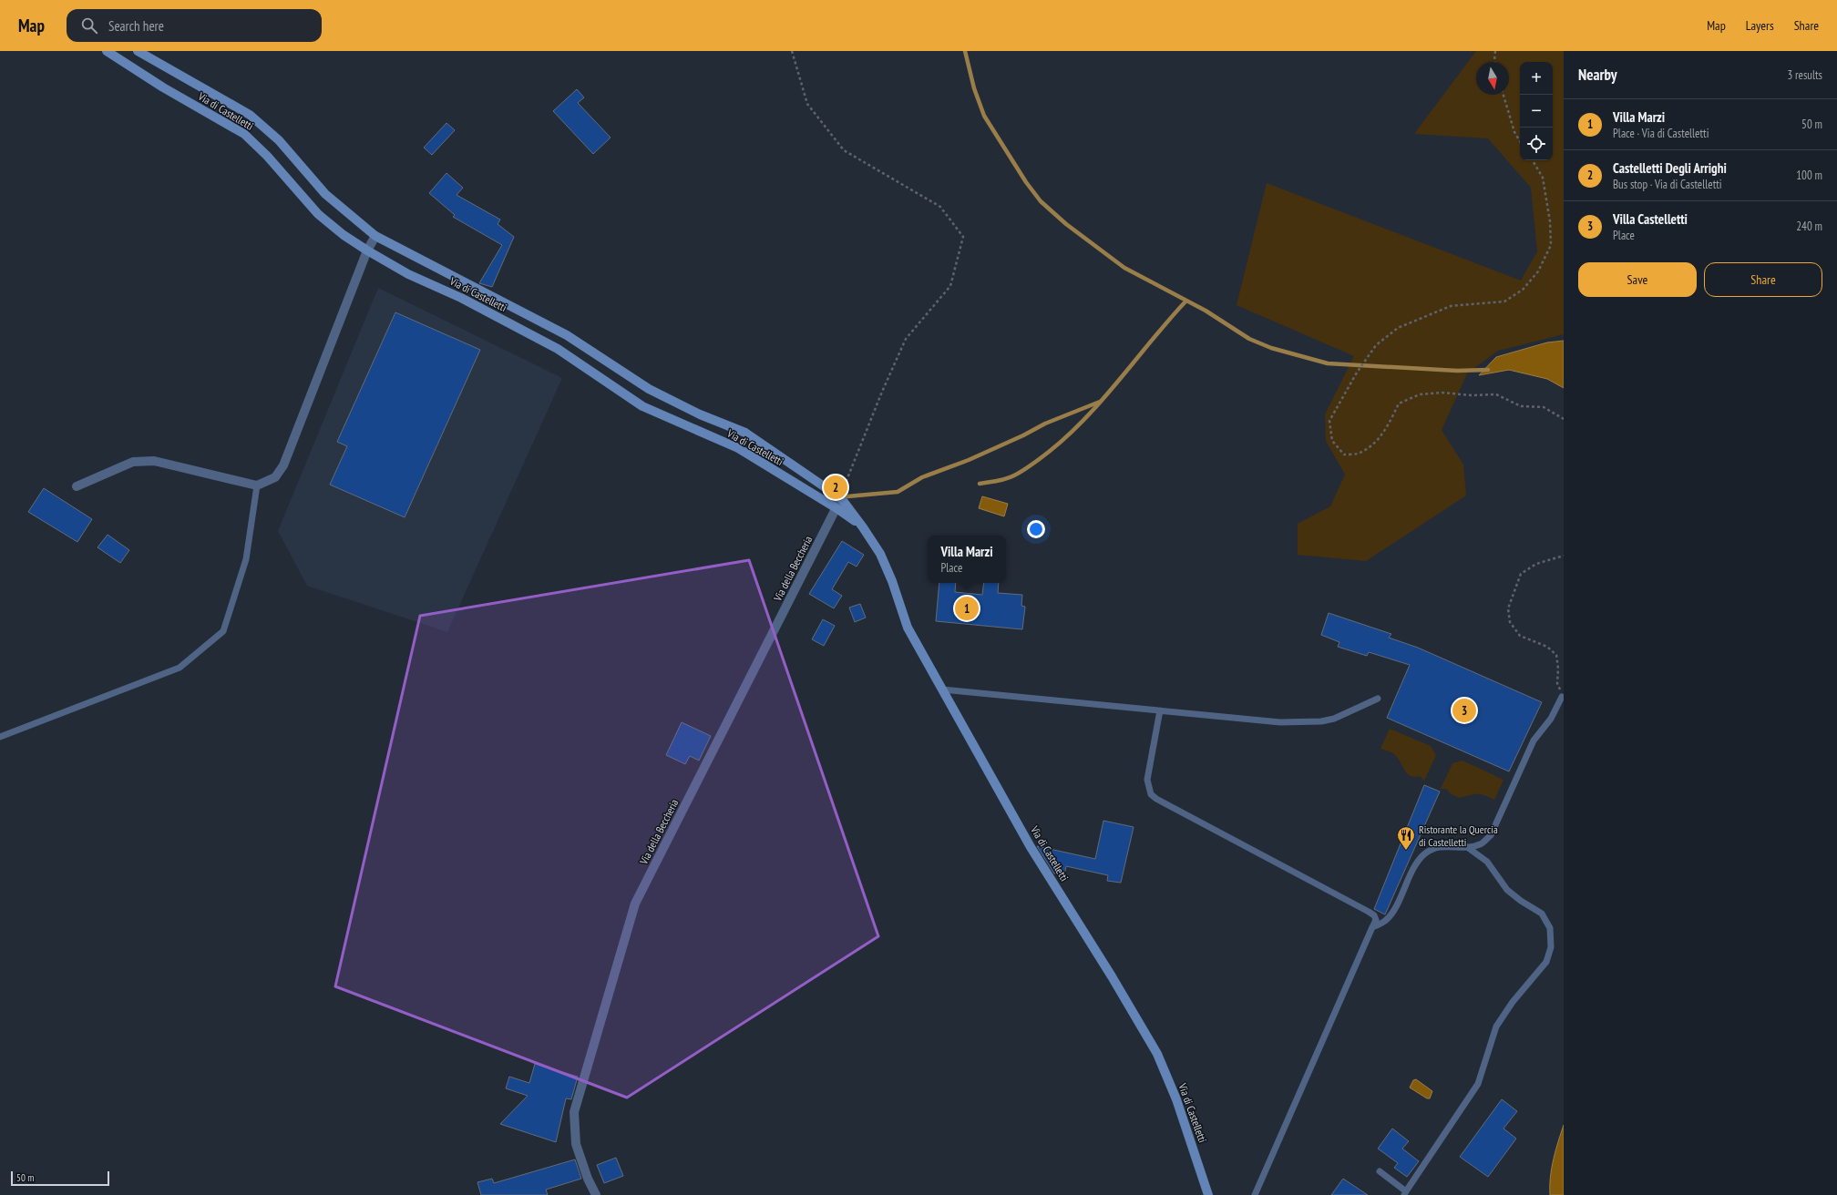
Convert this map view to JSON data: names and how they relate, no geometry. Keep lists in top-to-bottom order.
{
  "streets": {
    "main road": ["Via di Castelletti"],
    "street": ["Via della Beccheria"]
  },
  "crossings": [
    ["Via di Castelletti", "Via della Beccheria"]
  ],
  "places": {
    "restaurant": ["Ristorante la Quercia di Castelletti"]
  },
  "scale_bar": "50 m",
  "north": "bottom",
  "page": {
    "header": "Map",
    "search": "Search here",
    "nav": ["Map", "Layers", "Share"],
    "heading": ["Nearby", "3 results"],
    "map_buttons": ["+", "−"],
    "list": [
      {
        "mark": "1",
        "name": "Villa Marzi",
        "note": "Place · Via di Castelletti",
        "value": "50 m"
      },
      {
        "mark": "2",
        "name": "Castelletti Degli Arrighi",
        "note": "Bus stop · Via di Castelletti",
        "value": "100 m"
      },
      {
        "mark": "3",
        "name": "Villa Castelletti",
        "note": "Place",
        "value": "240 m"
      }
    ],
    "buttons": ["Save", "Share"],
    "pins": ["2", "1", "3"],
    "popup": ["Villa Marzi", "Place"],
    "scale": "50 m"
  }
}
